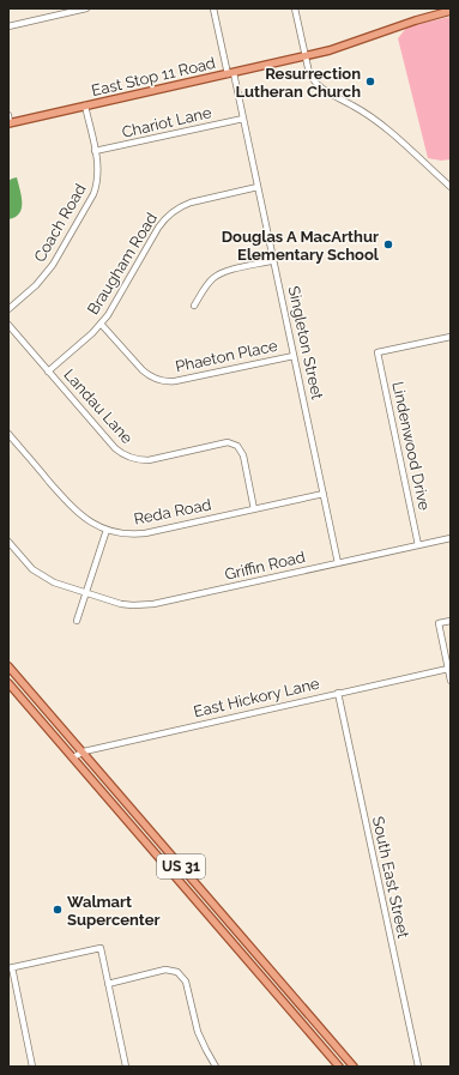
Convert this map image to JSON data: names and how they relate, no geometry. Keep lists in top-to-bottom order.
{
  "streets": {
    "main road": ["East Stop 11 Road", "US 31"],
    "street": [
      "Chariot Lane",
      "Coach Road",
      "Braugham Road",
      "Singleton Street",
      "Phaeton Place",
      "Landau Lane",
      "Lindenwood Drive",
      "Reda Road",
      "Griffin Road",
      "East Hickory Lane",
      "South East Street"
    ]
  },
  "crossings": [
    ["East Stop 11 Road", "Coach Road"],
    ["East Stop 11 Road", "Singleton Street"],
    ["Chariot Lane", "Coach Road"],
    ["Chariot Lane", "Singleton Street"],
    ["Braugham Road", "Singleton Street"],
    ["Braugham Road", "Phaeton Place"],
    ["Braugham Road", "Landau Lane"],
    ["Singleton Street", "Phaeton Place"],
    ["Singleton Street", "Reda Road"],
    ["Singleton Street", "Griffin Road"],
    ["Landau Lane", "Reda Road"],
    ["Lindenwood Drive", "Griffin Road"],
    ["East Hickory Lane", "US 31"],
    ["East Hickory Lane", "South East Street"]
  ],
  "places": ["Resurrection Lutheran Church", "Douglas A MacArthur Elementary School", "Walmart Supercenter"]
}
